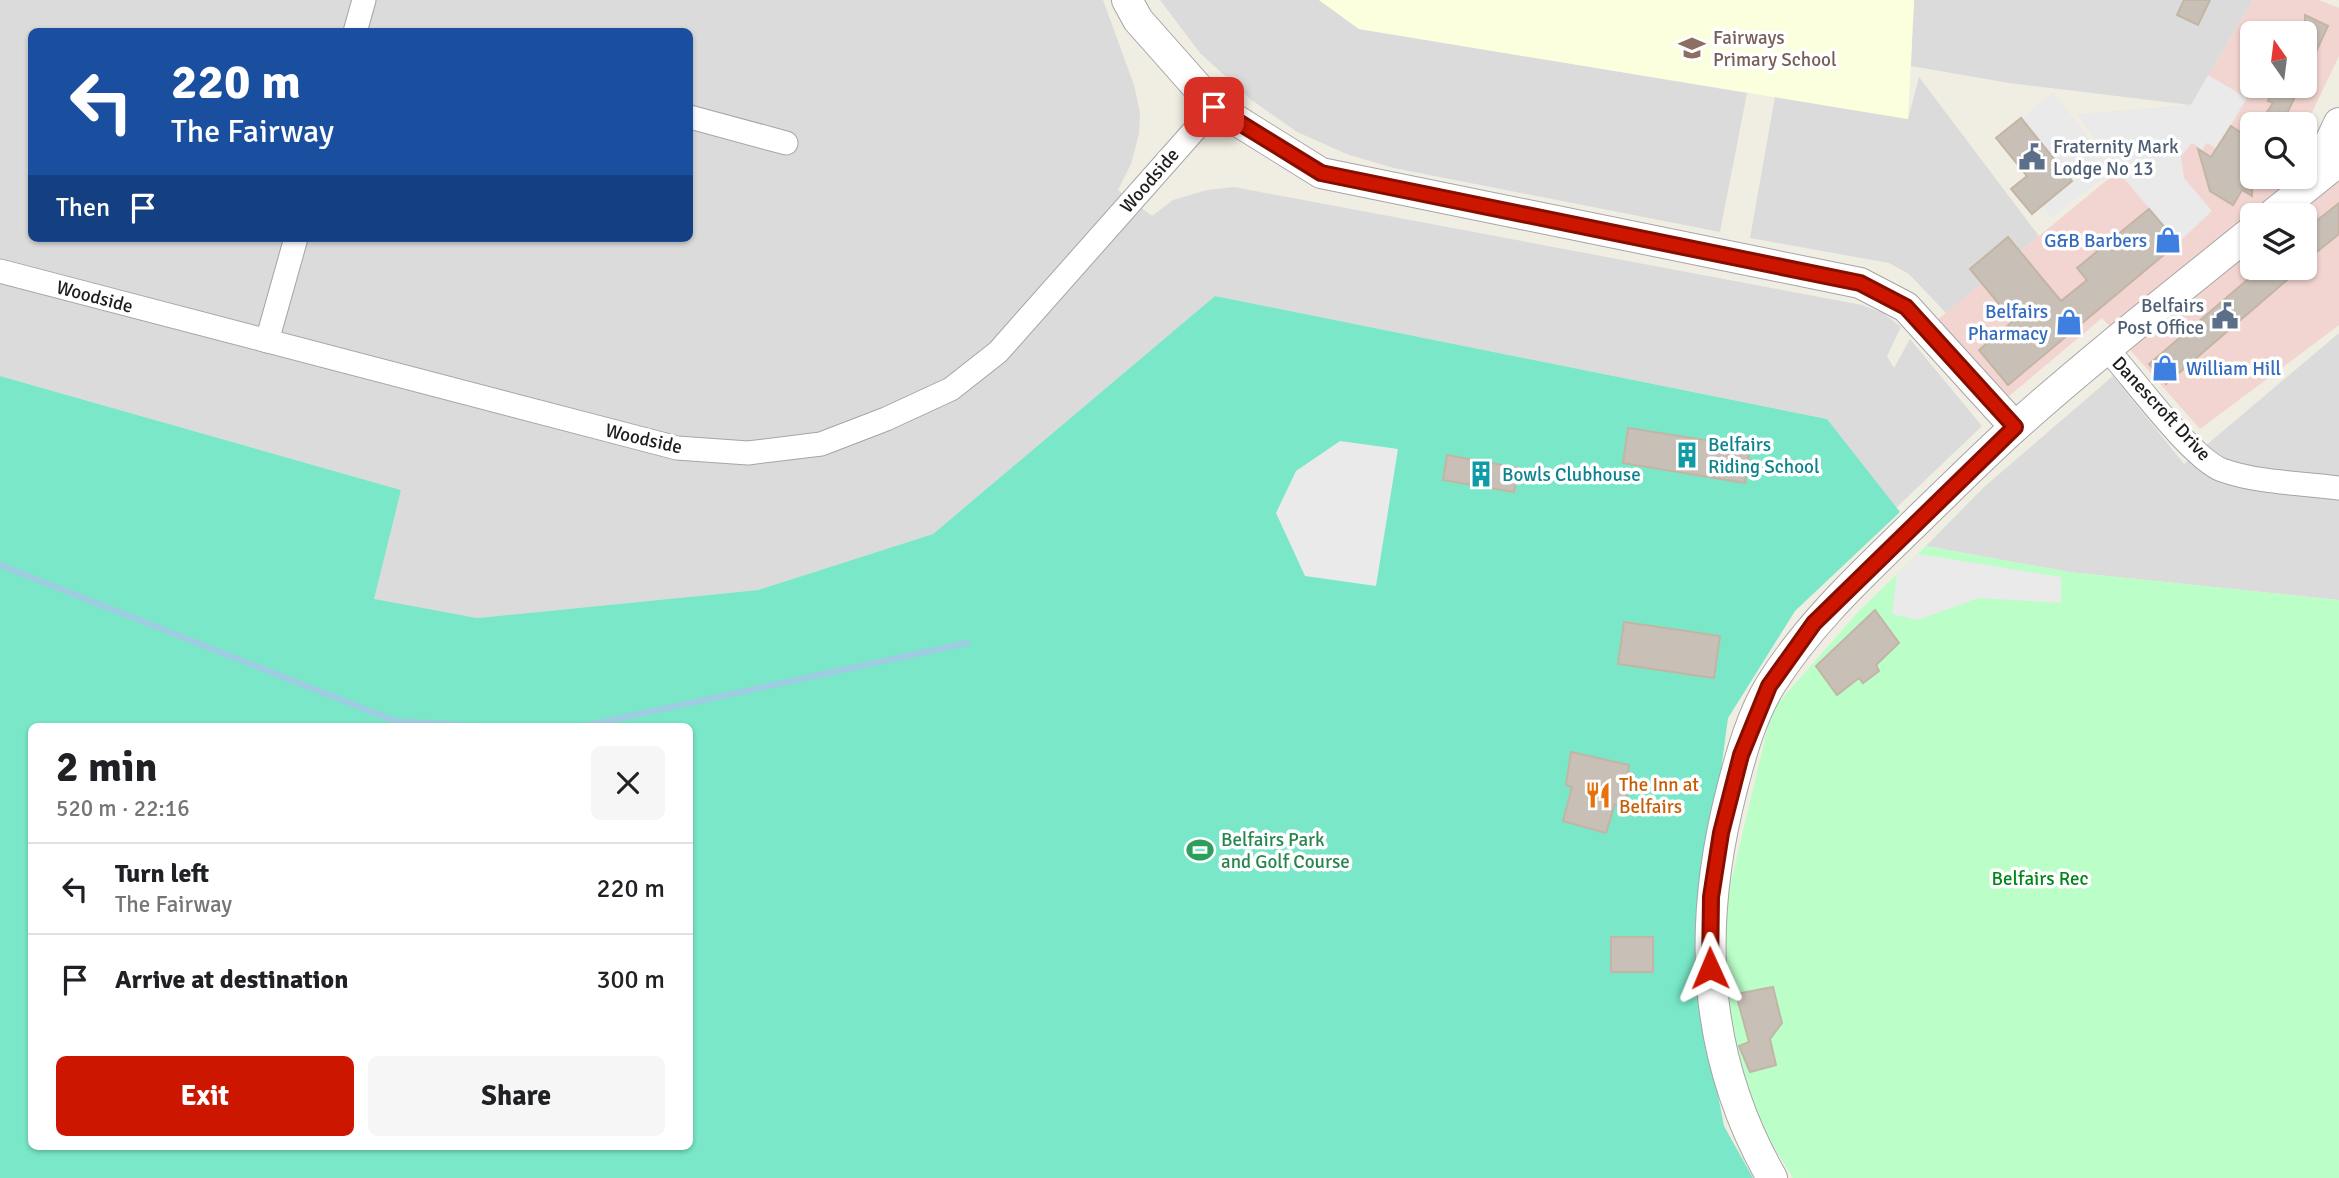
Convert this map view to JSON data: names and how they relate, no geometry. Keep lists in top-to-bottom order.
{
  "streets": {
    "street": ["Woodside", "Danescroft Drive"]
  },
  "parks": ["Belfairs Rec"],
  "places": {
    "school or university": ["Fairways Primary School"],
    "public building": ["Fraternity Mark Lodge No 13", "Belfairs Post Office"],
    "shop": ["G&B Barbers", "Belfairs Pharmacy", "William Hill"],
    "building": ["Belfairs Riding School", "Bowls Clubhouse"],
    "restaurant": ["The Inn at Belfairs"],
    "sports": ["Belfairs Park and Golf Course"]
  },
  "north": "top",
  "page": {
    "turn": ["220 m", "The Fairway"],
    "then": "Then",
    "heading": ["2 min", "520 m · 22:16"],
    "list": [
      {
        "name": "Turn left",
        "note": "The Fairway",
        "value": "220 m"
      },
      {
        "name": "Arrive at destination",
        "value": "300 m"
      }
    ],
    "buttons": ["Exit", "Share"]
  }
}
